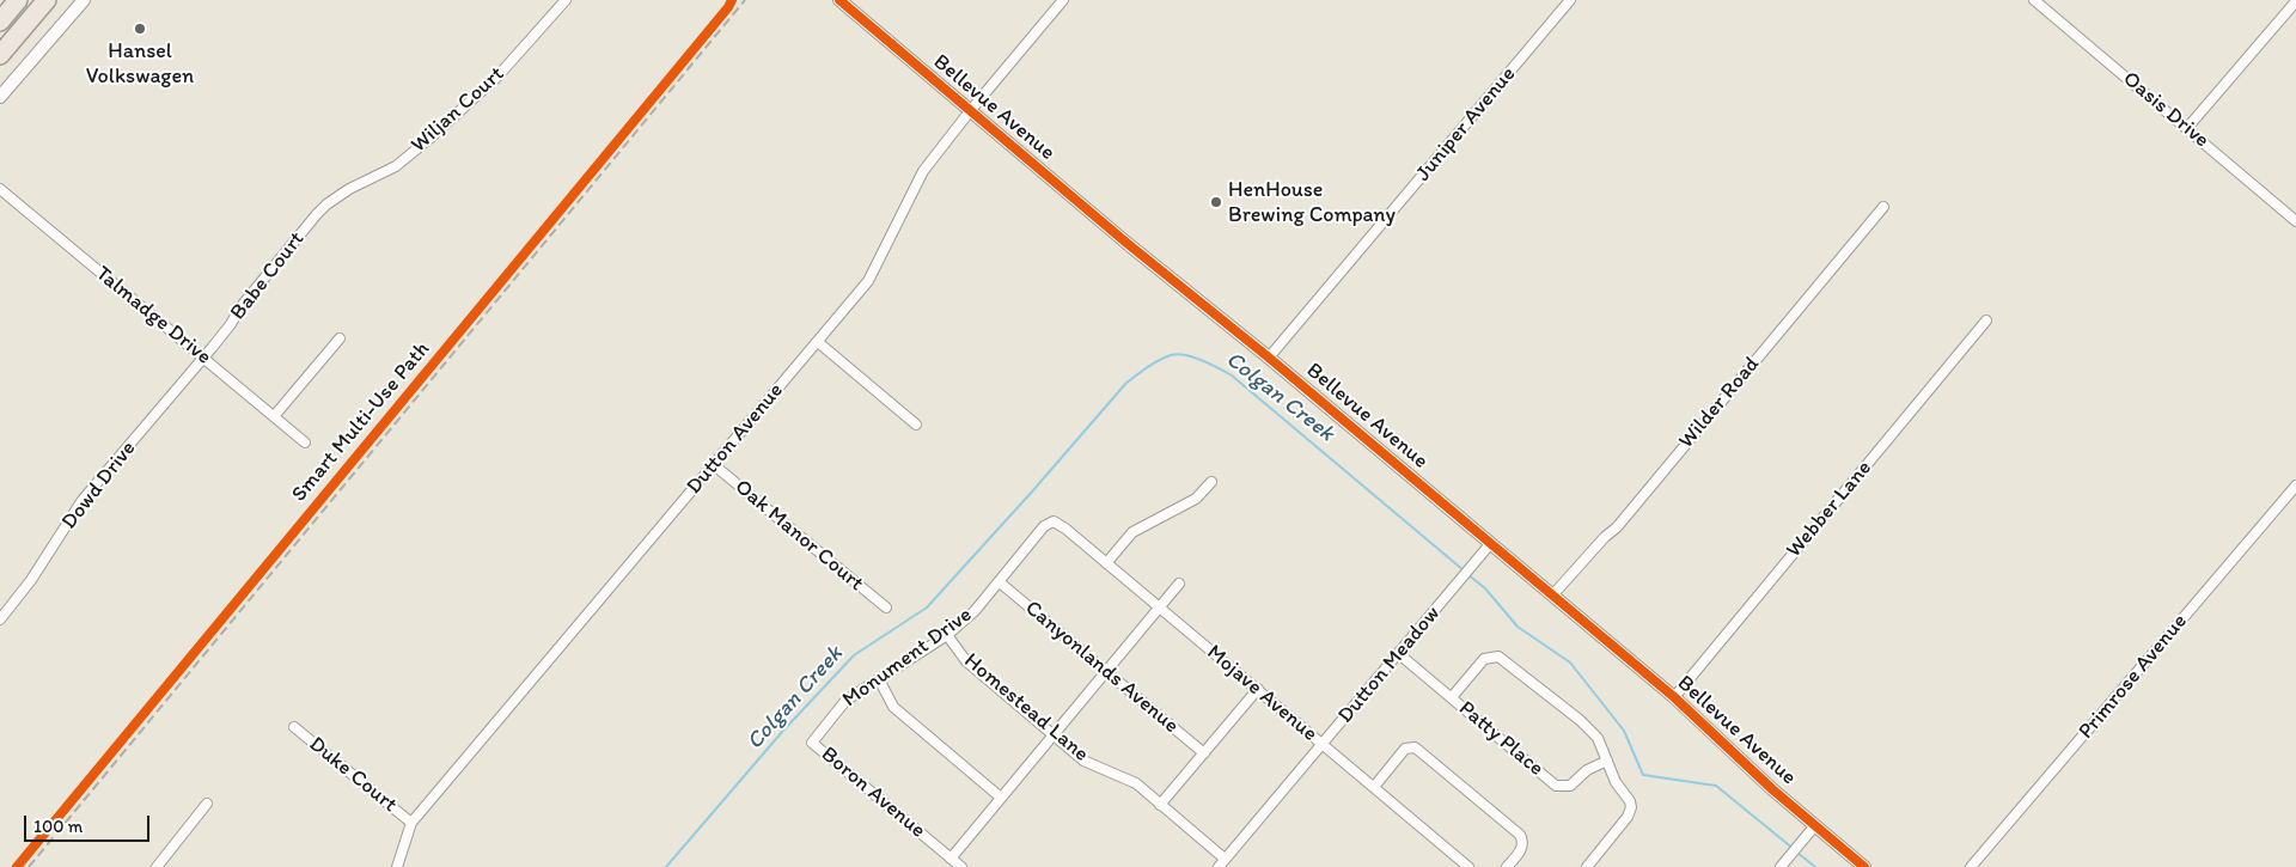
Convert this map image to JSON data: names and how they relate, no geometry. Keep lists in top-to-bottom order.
{
  "streets": {
    "street": [
      "Bellevue Avenue",
      "Wiljan Court",
      "Oasis Drive",
      "Juniper Avenue",
      "Babe Court",
      "Talmadge Drive",
      "Wilder Road",
      "Dutton Avenue",
      "Dowd Drive",
      "Webber Lane",
      "Oak Manor Court",
      "Monument Drive",
      "Dutton Meadow",
      "Canyonlands Avenue",
      "Primrose Avenue",
      "Mojave Avenue",
      "Homestead Lane",
      "Patty Place",
      "Duke Court",
      "Boron Avenue"
    ],
    "cycle path": ["Smart Multi-Use Path"]
  },
  "crossings": [
    ["Bellevue Avenue", "Juniper Avenue"],
    ["Bellevue Avenue", "Wilder Road"],
    ["Bellevue Avenue", "Dutton Avenue"],
    ["Bellevue Avenue", "Webber Lane"],
    ["Bellevue Avenue", "Dutton Meadow"],
    ["Wiljan Court", "Babe Court"],
    ["Babe Court", "Talmadge Drive"],
    ["Babe Court", "Dowd Drive"],
    ["Talmadge Drive", "Dowd Drive"],
    ["Dutton Avenue", "Oak Manor Court"],
    ["Dutton Avenue", "Duke Court"],
    ["Monument Drive", "Canyonlands Avenue"],
    ["Monument Drive", "Mojave Avenue"],
    ["Monument Drive", "Homestead Lane"],
    ["Monument Drive", "Boron Avenue"],
    ["Dutton Meadow", "Mojave Avenue"],
    ["Dutton Meadow", "Homestead Lane"],
    ["Dutton Meadow", "Patty Place"]
  ],
  "water": ["Colgan Creek"],
  "places": ["Hansel Volkswagen", "HenHouse Brewing Company"],
  "scale_bar": "100 m"
}
